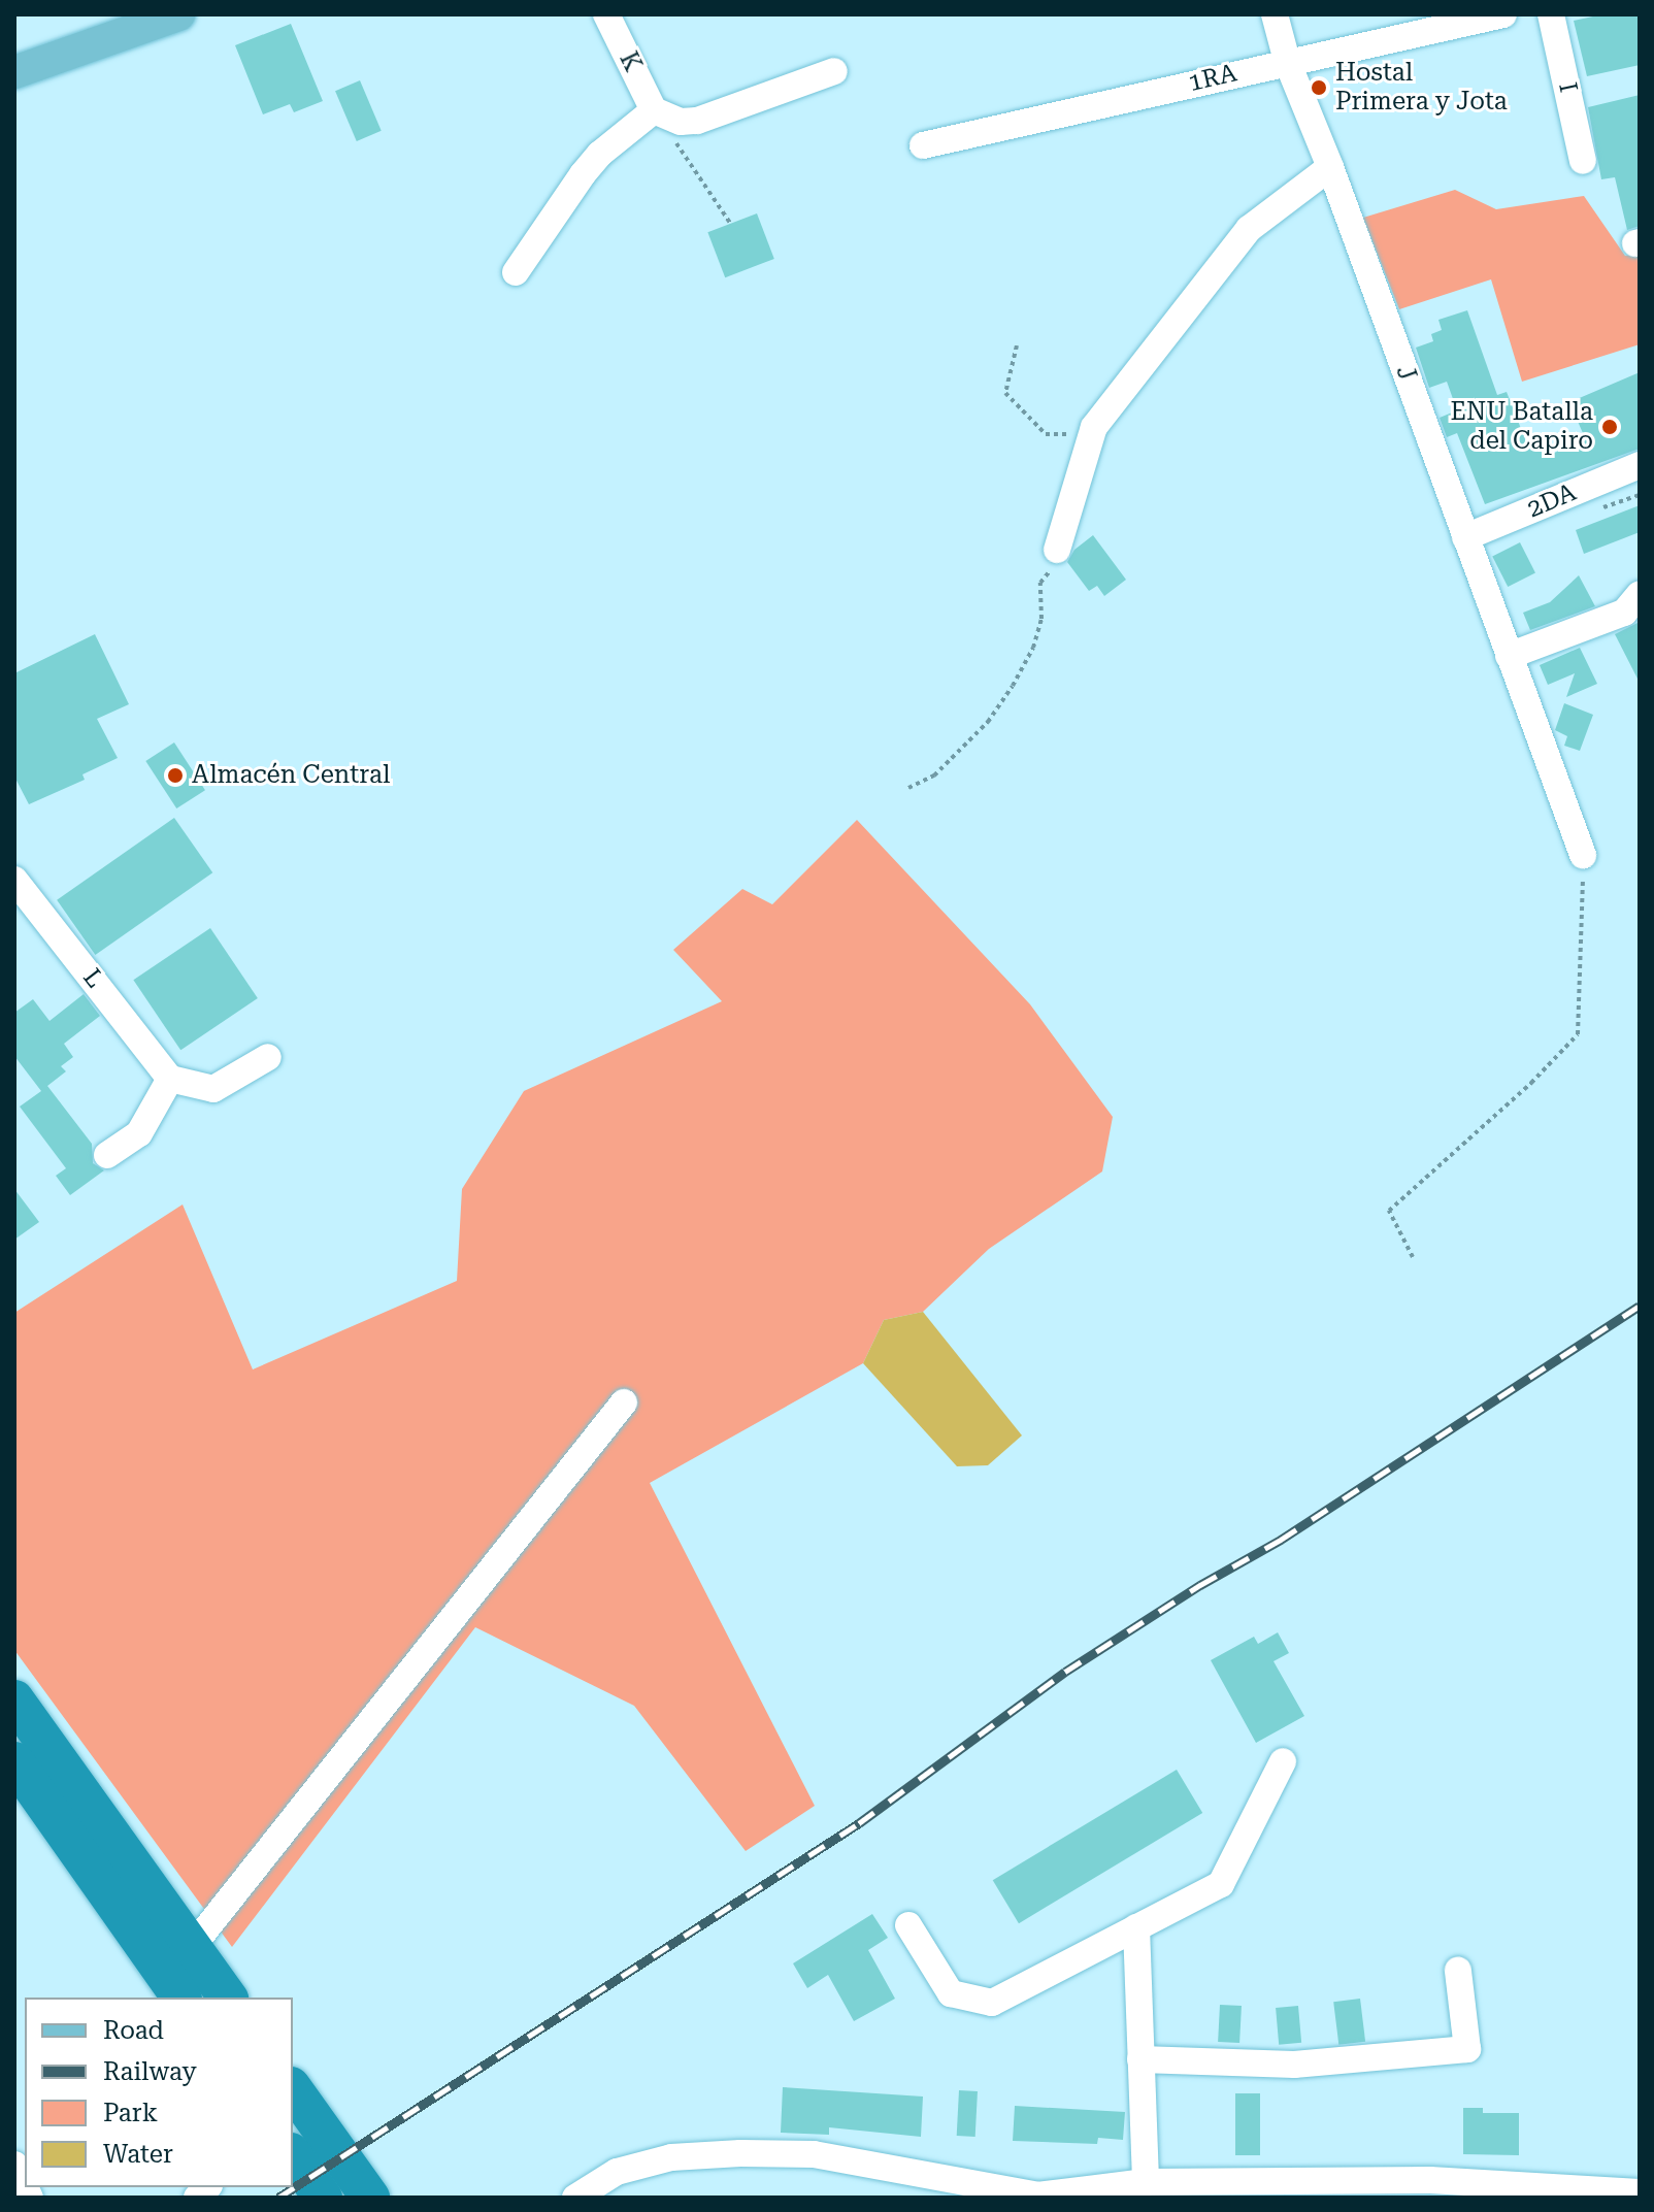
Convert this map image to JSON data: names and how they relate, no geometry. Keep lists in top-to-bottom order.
{
  "streets": {
    "street": [
      "K",
      "1RA",
      "I",
      "J",
      "2DA",
      "L"
    ]
  },
  "crossings": [
    ["1RA", "J"],
    ["J", "2DA"]
  ],
  "places": ["Hostal Primera y Jota", "ENU Batalla del Capiro", "Almacén Central"],
  "legend": [
    "Road",
    "Railway",
    "Park",
    "Water"
  ]
}
